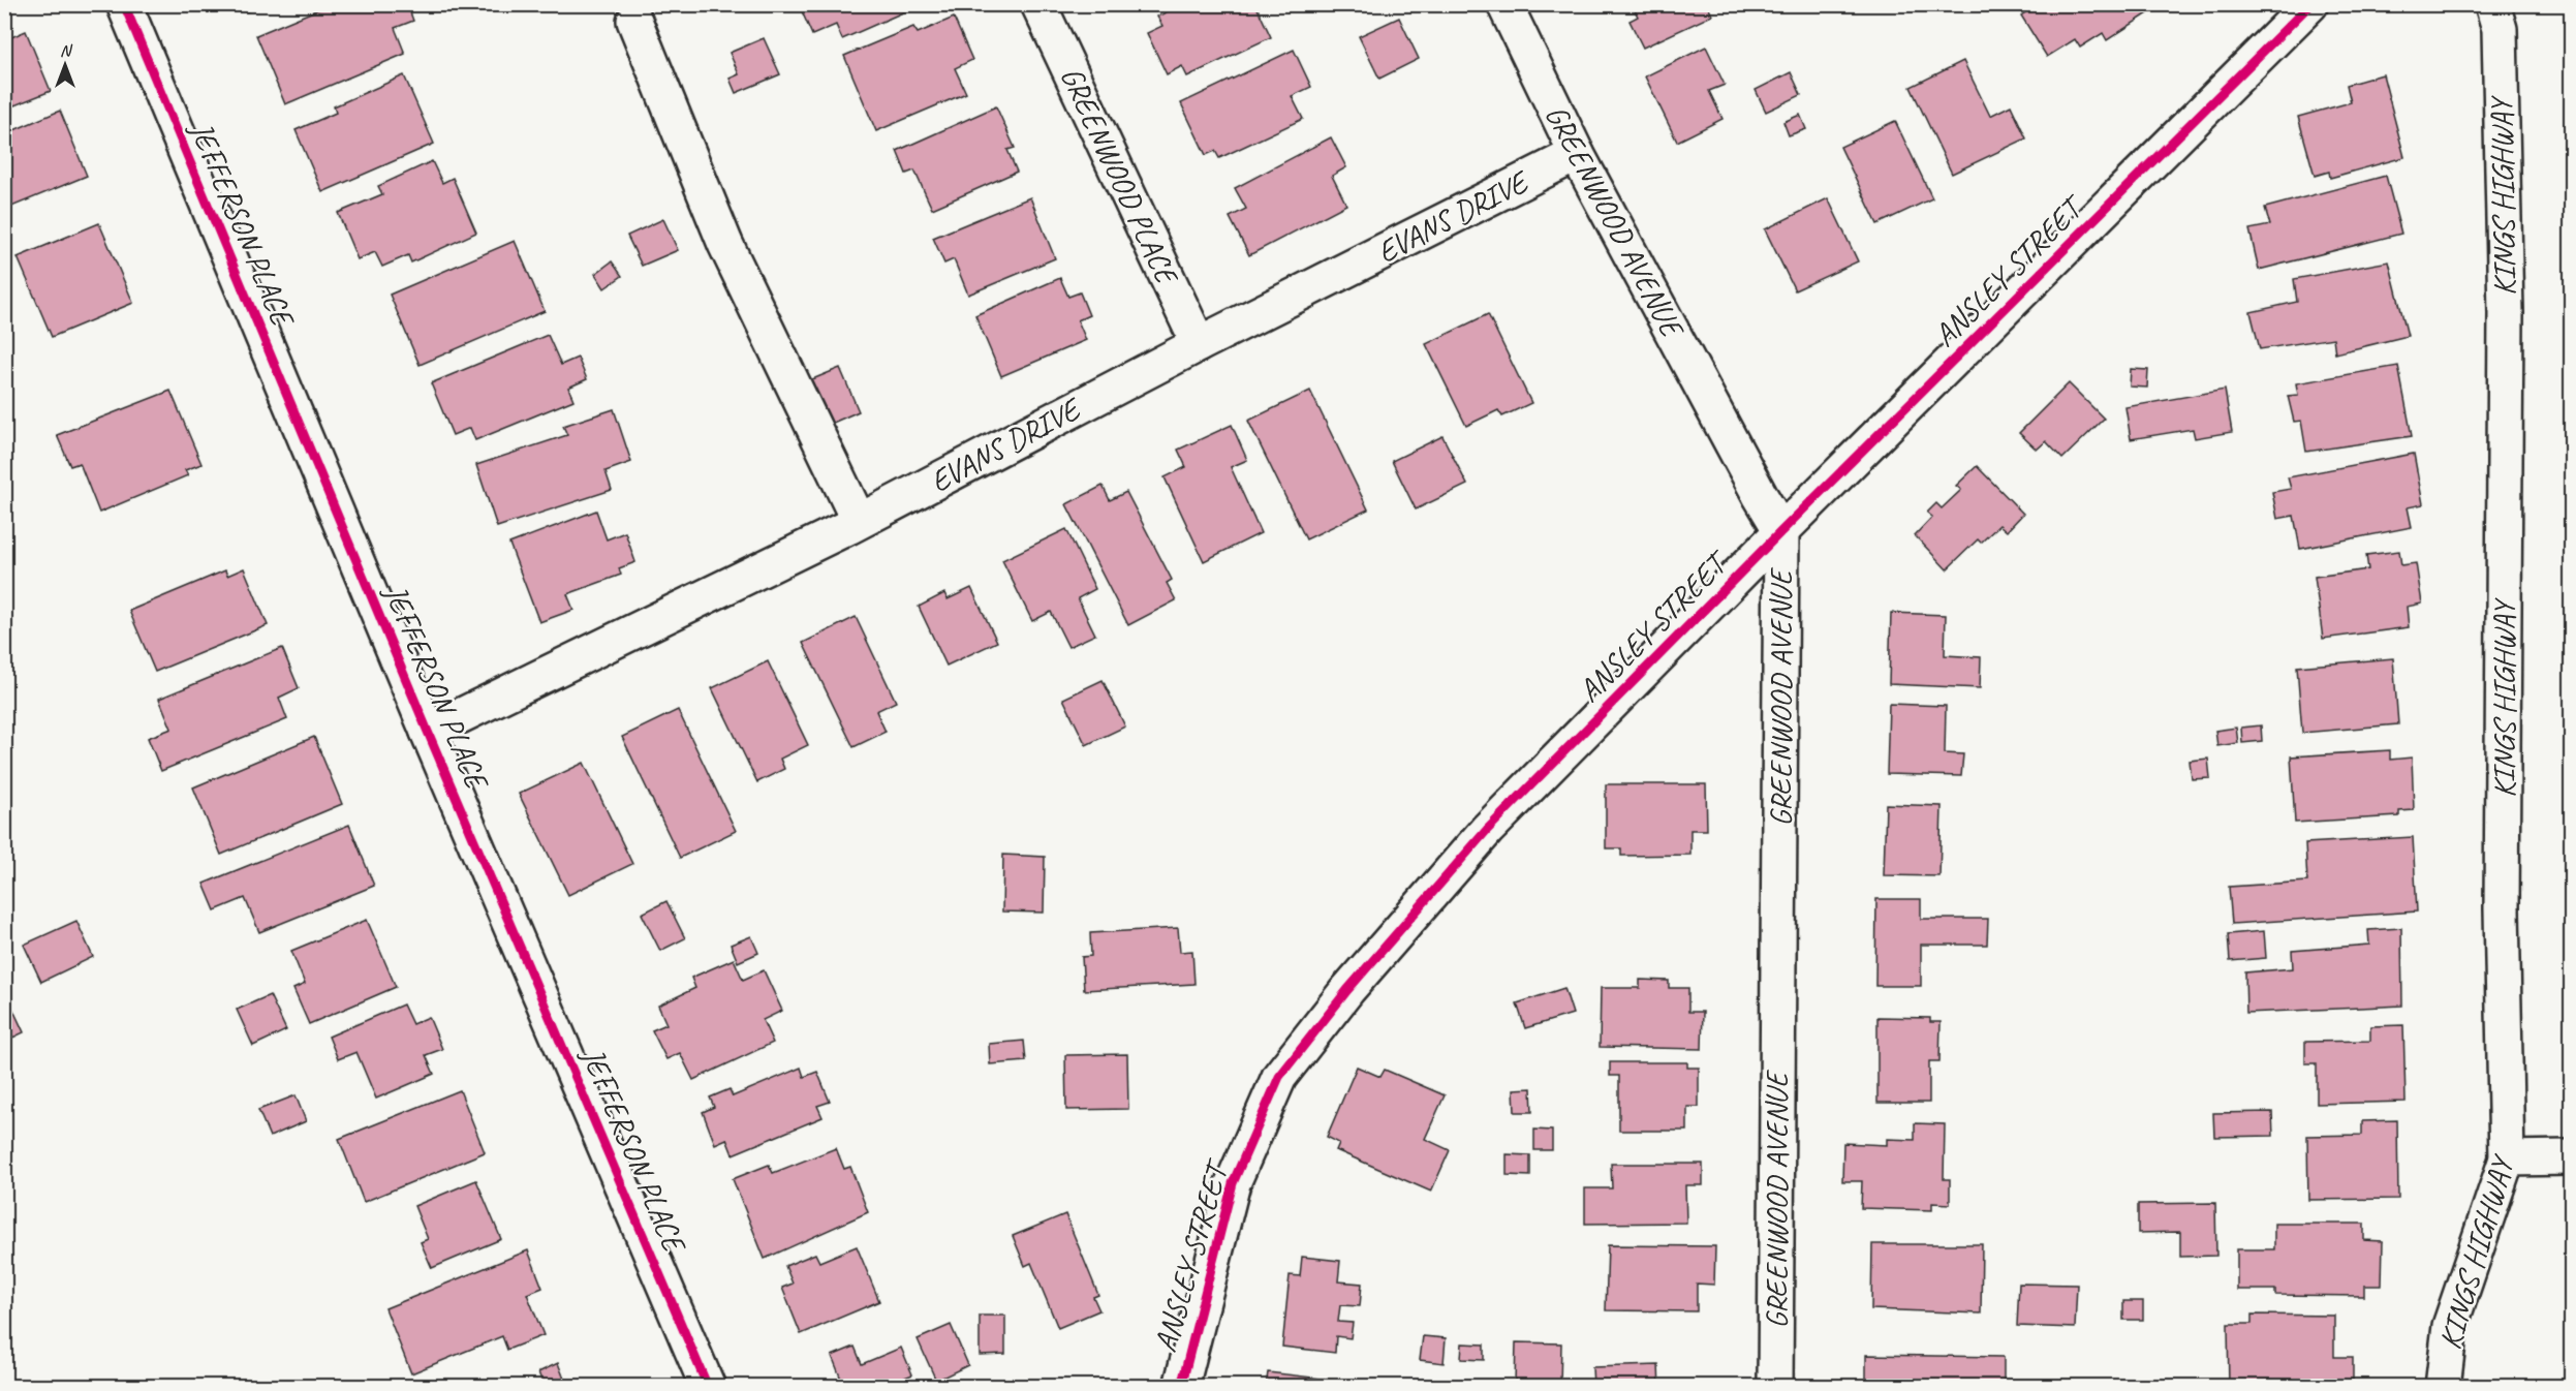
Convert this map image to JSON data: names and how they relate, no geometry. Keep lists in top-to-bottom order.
{
  "streets": {
    "street": [
      "GREENWOOD PLACE",
      "KINGS HIGHWAY",
      "EVANS DRIVE",
      "GREENWOOD AVENUE",
      "JEFFERSON PLACE",
      "ANSLEY STREET"
    ]
  },
  "crossings": [
    ["GREENWOOD PLACE", "EVANS DRIVE"],
    ["EVANS DRIVE", "GREENWOOD AVENUE"],
    ["EVANS DRIVE", "JEFFERSON PLACE"],
    ["GREENWOOD AVENUE", "ANSLEY STREET"]
  ],
  "north": "top"
}
